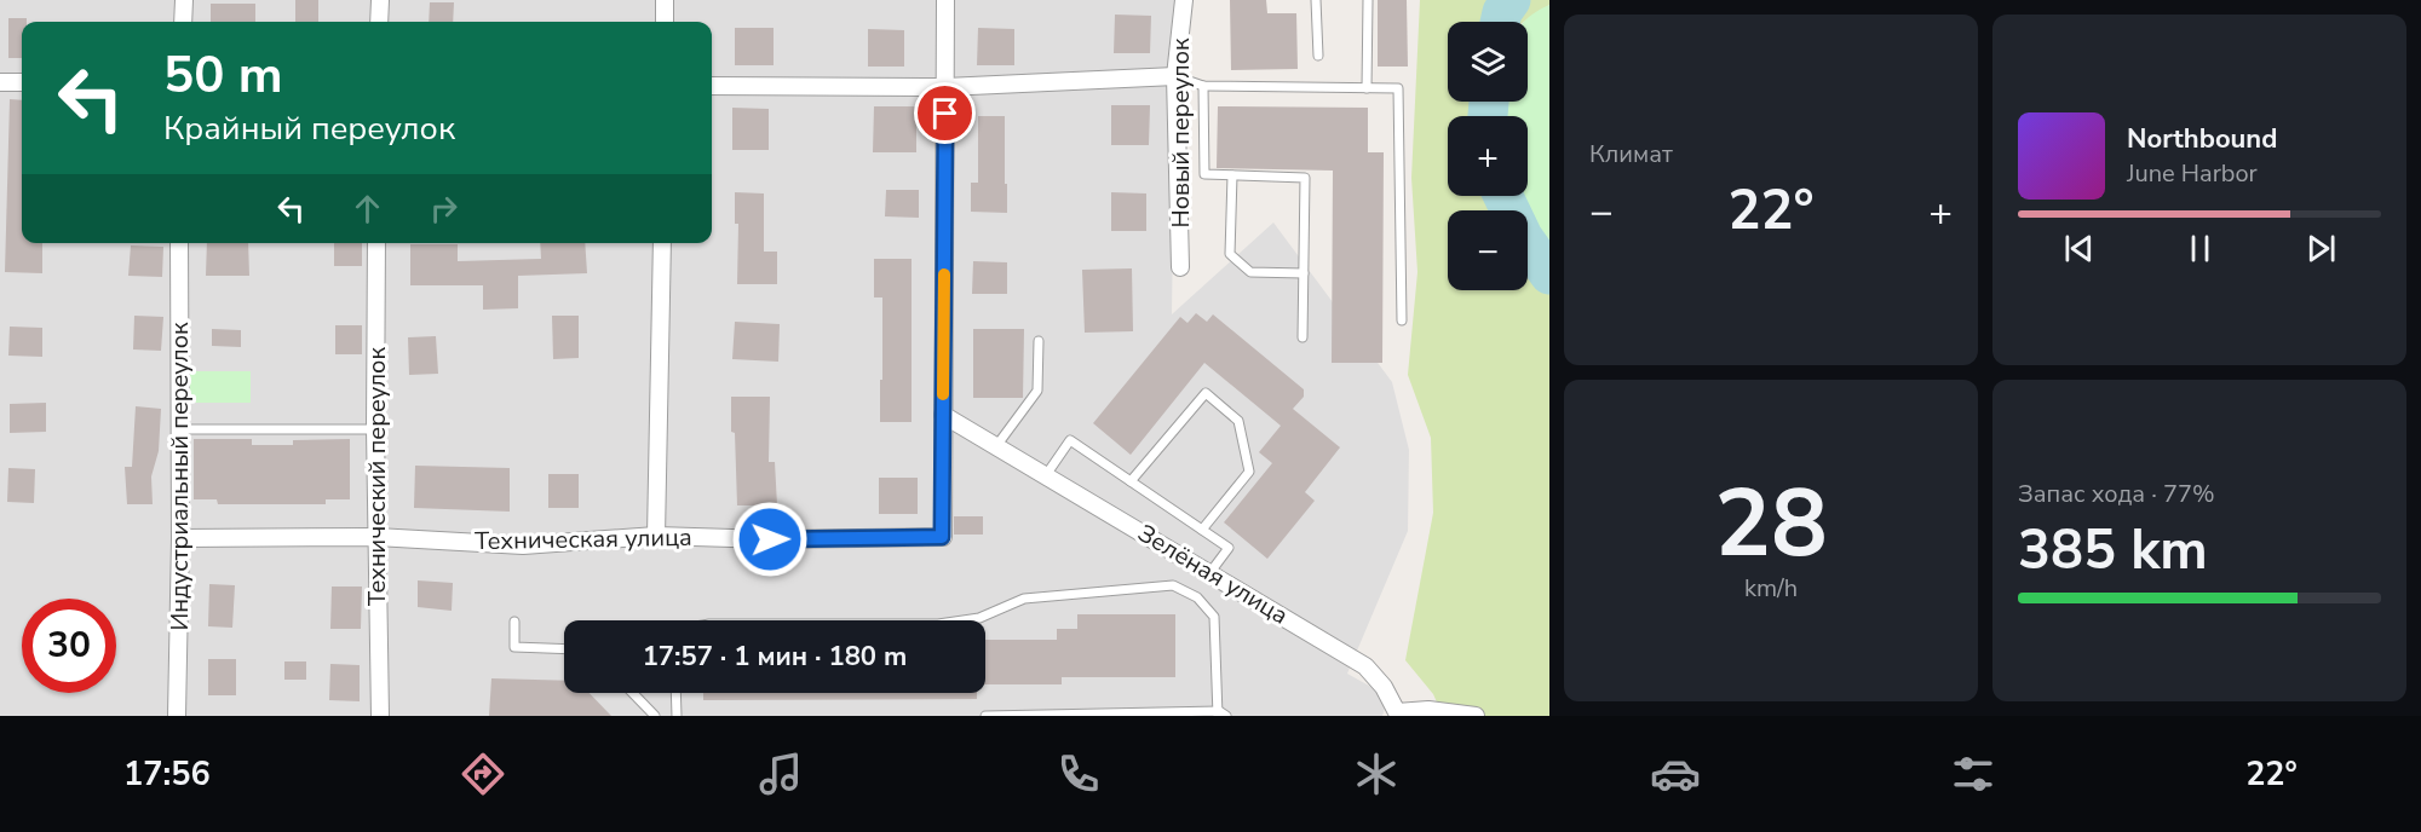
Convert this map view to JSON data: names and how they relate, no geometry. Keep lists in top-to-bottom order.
{
  "streets": {
    "street": [
      "Новый переулок",
      "Индустриальный переулок",
      "Технический переулок",
      "Техническая улица",
      "Зелёная улица"
    ]
  },
  "crossings": [
    ["Индустриальный переулок", "Техническая улица"],
    ["Технический переулок", "Техническая улица"],
    ["Техническая улица", "Зелёная улица"]
  ],
  "page": {
    "tile": [
      "Климат",
      ["28", "km/h"],
      ["Запас хода · 77%", "385 km"]
    ],
    "map_buttons": ["+", "−"],
    "turn": ["50 m", "Крайный переулок"],
    "song": ["Northbound", "June Harbor"],
    "heat": ["−", "22°", "+"],
    "limit": "30",
    "trip": "17:57 · 1 мин · 180 m",
    "tabs": ["17:56", "22°"]
  }
}
